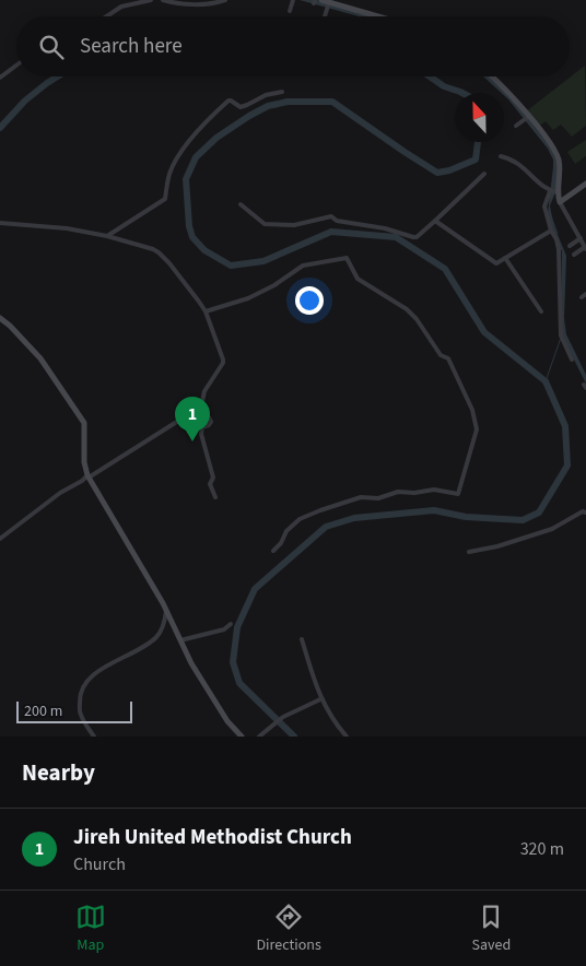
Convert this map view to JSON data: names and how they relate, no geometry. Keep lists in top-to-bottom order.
{
  "scale_bar": "200 m",
  "north": "top",
  "page": {
    "search": "Search here",
    "pins": "1",
    "scale": "200 m",
    "heading": "Nearby",
    "list": [
      {
        "mark": "1",
        "name": "Jireh United Methodist Church",
        "note": "Church",
        "value": "320 m"
      }
    ],
    "nav": ["Map", "Directions", "Saved"]
  }
}
